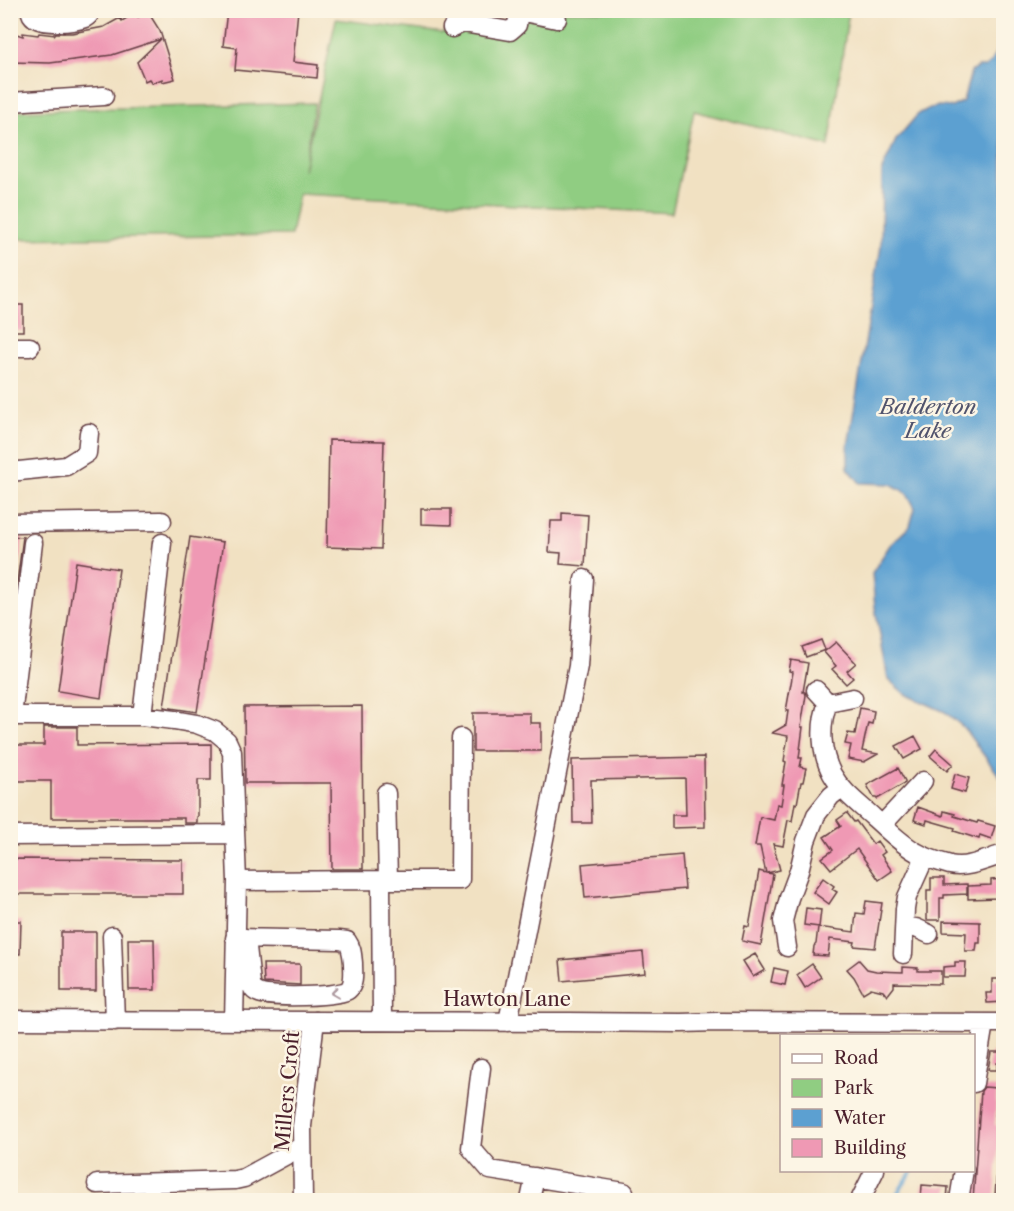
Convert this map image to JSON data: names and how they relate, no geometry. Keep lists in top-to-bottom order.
{
  "streets": {
    "street": ["Hawton Lane", "Millers Croft"]
  },
  "crossings": [
    ["Hawton Lane", "Millers Croft"]
  ],
  "water": ["Balderton Lake"],
  "legend": [
    "Road",
    "Park",
    "Water",
    "Building"
  ]
}
